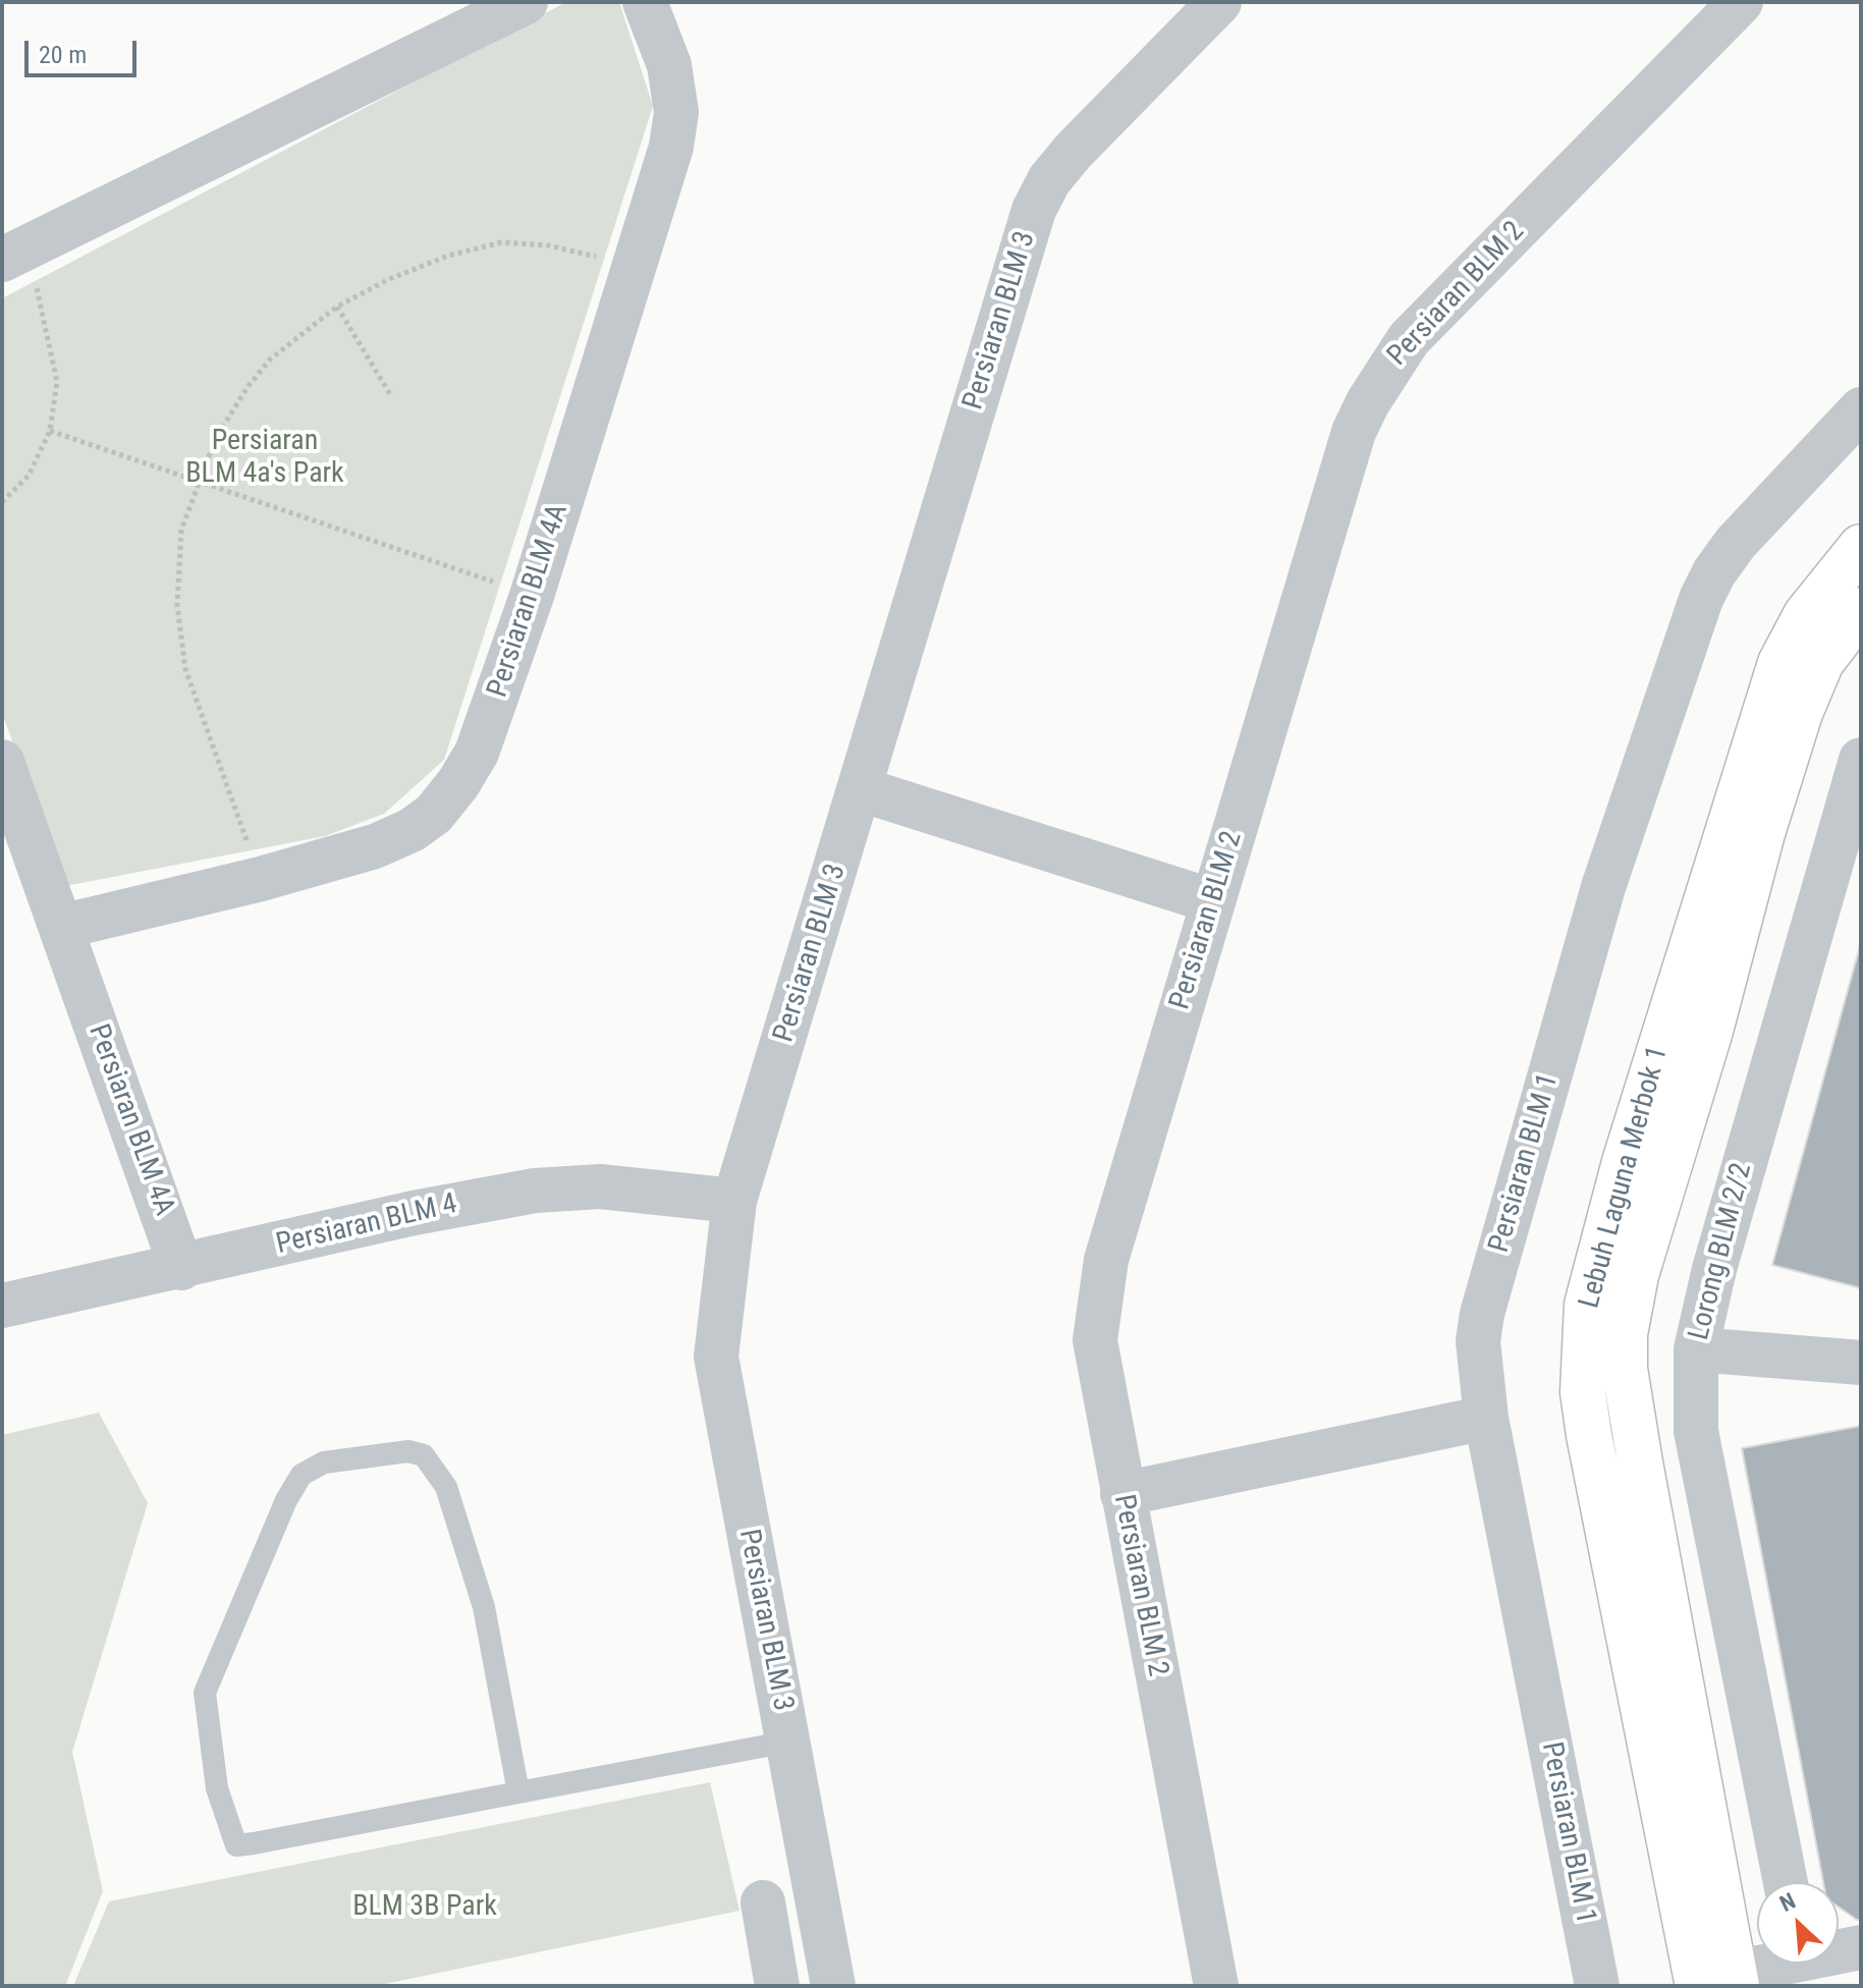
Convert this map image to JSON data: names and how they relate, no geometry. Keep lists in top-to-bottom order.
{
  "streets": {
    "street": [
      "Persiaran BLM 2",
      "Persiaran BLM 3",
      "Persiaran BLM 4A",
      "Persiaran BLM 1",
      "Lebuh Laguna Merbok 1",
      "Persiaran BLM 4",
      "Lorong BLM 2/2"
    ]
  },
  "crossings": [
    ["Persiaran BLM 3", "Persiaran BLM 4"],
    ["Persiaran BLM 4A", "Persiaran BLM 4"]
  ],
  "parks": ["Persiaran BLM 4a's Park", "BLM 3B Park"],
  "scale_bar": "20 m",
  "north": "top left"
}
